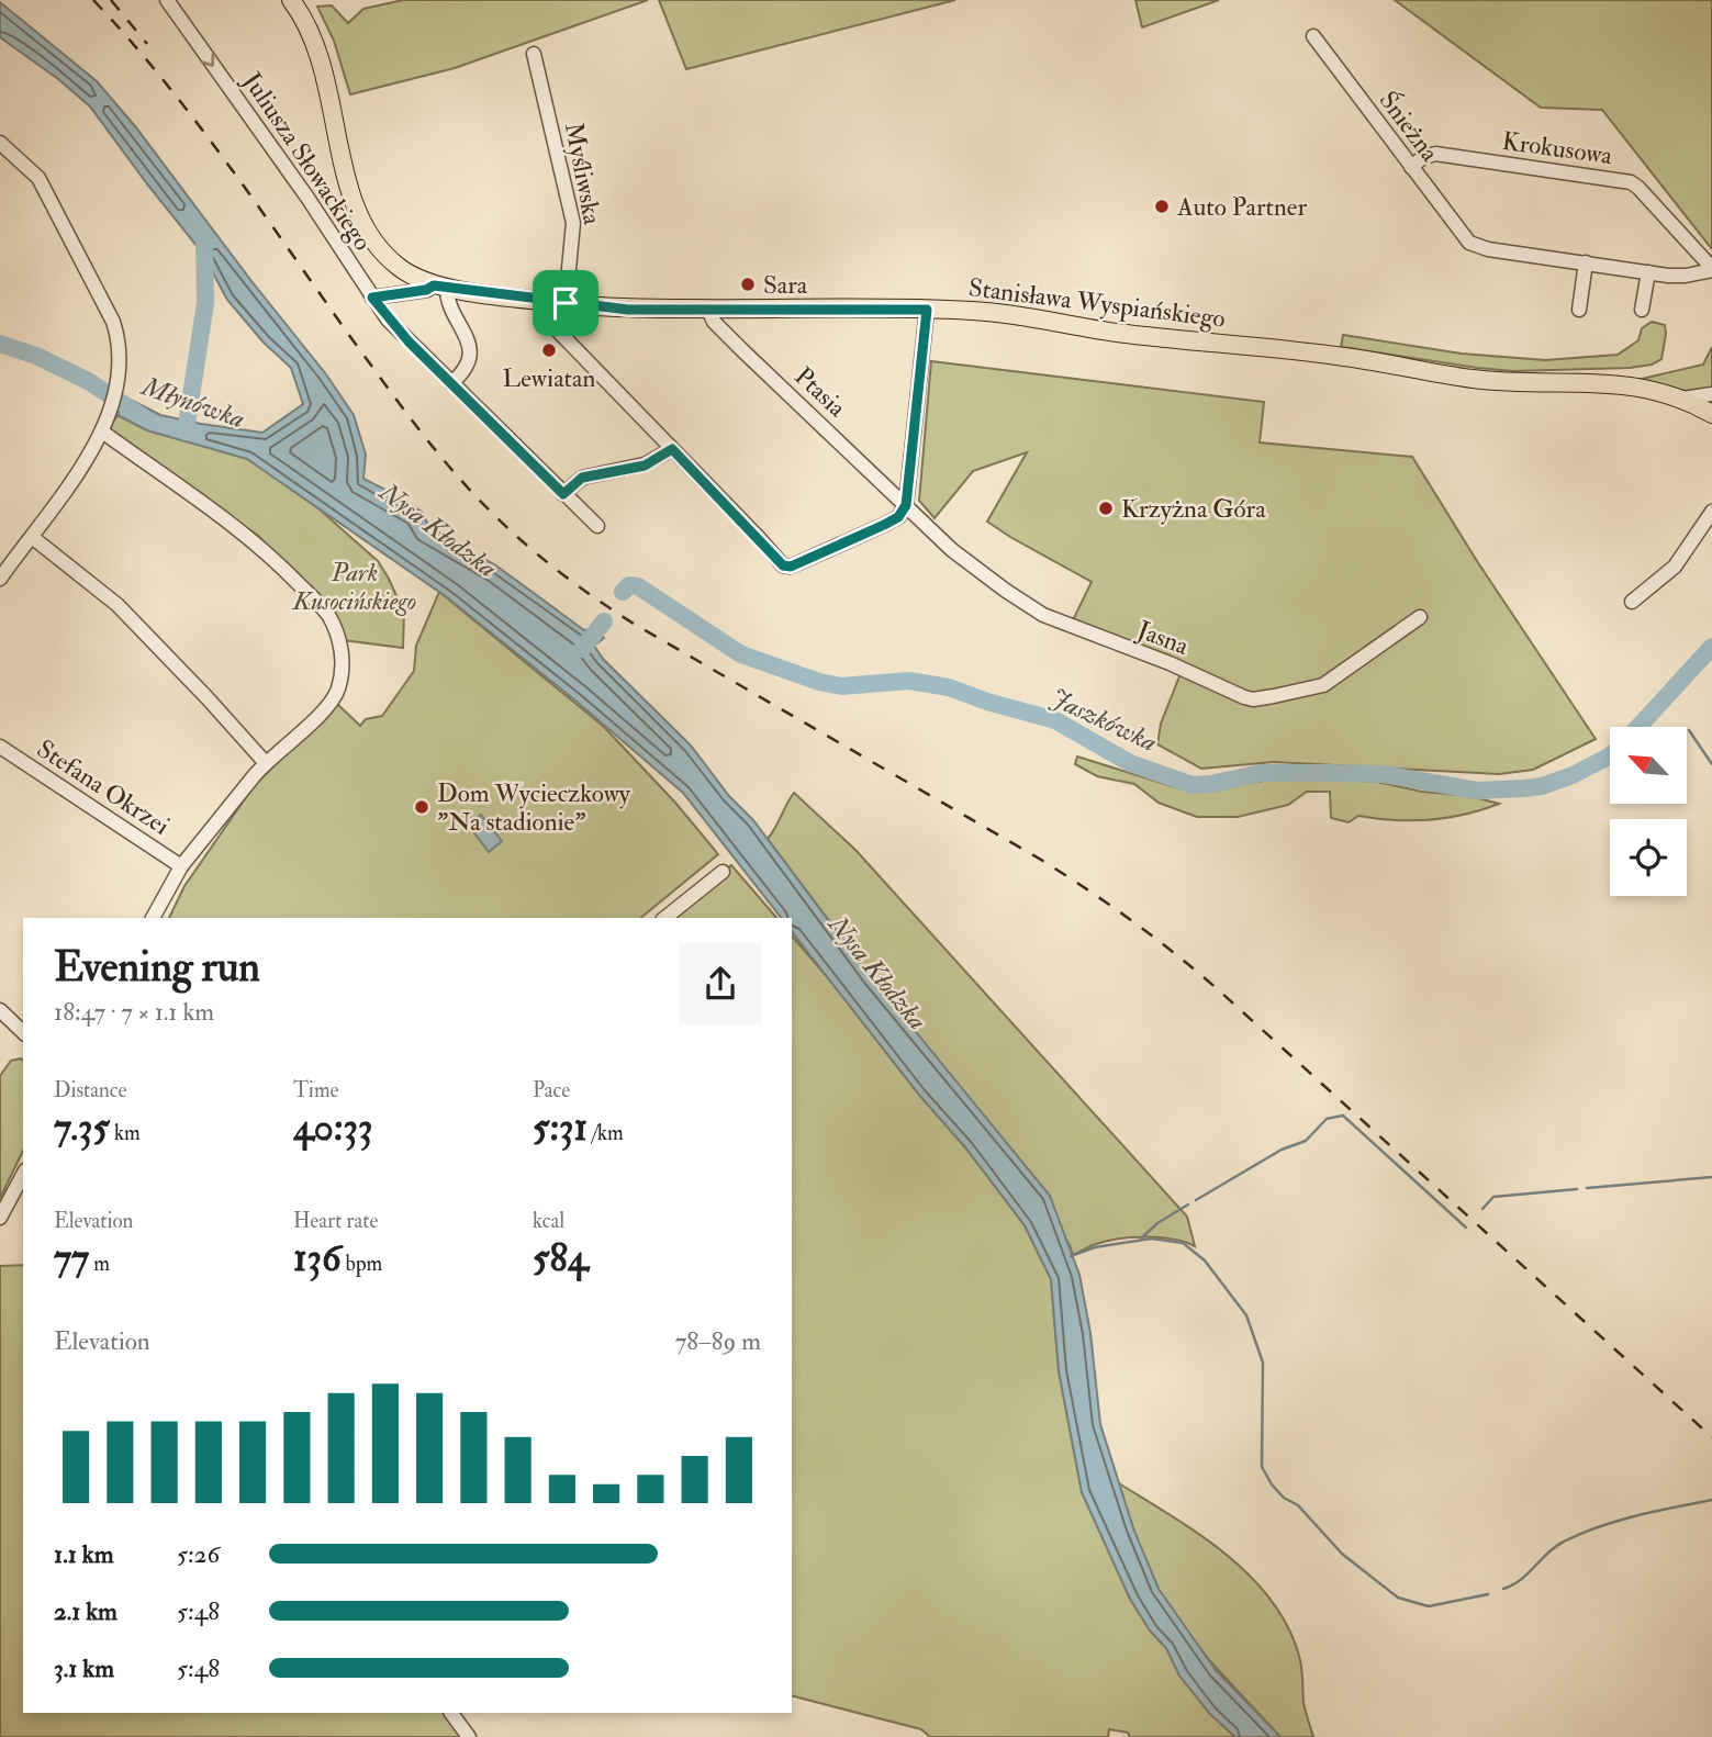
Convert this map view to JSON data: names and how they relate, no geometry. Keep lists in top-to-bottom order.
{
  "streets": {
    "main road": ["Stanisława Wyspiańskiego"],
    "street": [
      "Śnieżna",
      "Krokusowa",
      "Juliusza Słowackiego",
      "Myśliwska",
      "Ptasia",
      "Jasna",
      "Stefana Okrzei"
    ]
  },
  "crossings": [
    ["Śnieżna", "Krokusowa"],
    ["Myśliwska", "Stanisława Wyspiańskiego"],
    ["Stanisława Wyspiańskiego", "Ptasia"],
    ["Ptasia", "Jasna"]
  ],
  "one_way": ["Juliusza Słowackiego"],
  "water": ["Młynówka", "Nysa Kłodzka", "Jaszkówka"],
  "parks": ["Park Kusocińskiego"],
  "places": [
    "Auto Partner",
    "Sara",
    "Lewiatan",
    "Krzyżna Góra",
    "Dom Wycieczkowy \"Na stadionie\""
  ],
  "north": "top left",
  "page": {
    "heading": ["Evening run", "18:47 · 7 × 1.1 km"],
    "stats": [
      ["Distance", "7.35 km"],
      ["Time", "40:33"],
      ["Pace", "5:31 /km"],
      ["Elevation", "77 m"],
      ["Heart rate", "136 bpm"],
      ["kcal", "584"]
    ],
    "chart": ["Elevation", "78–89 m"],
    "list": [
      {
        "name": "1.1 km",
        "note": "5:26"
      },
      {
        "name": "2.1 km",
        "note": "5:48"
      },
      {
        "name": "3.1 km",
        "note": "5:48"
      }
    ]
  }
}
